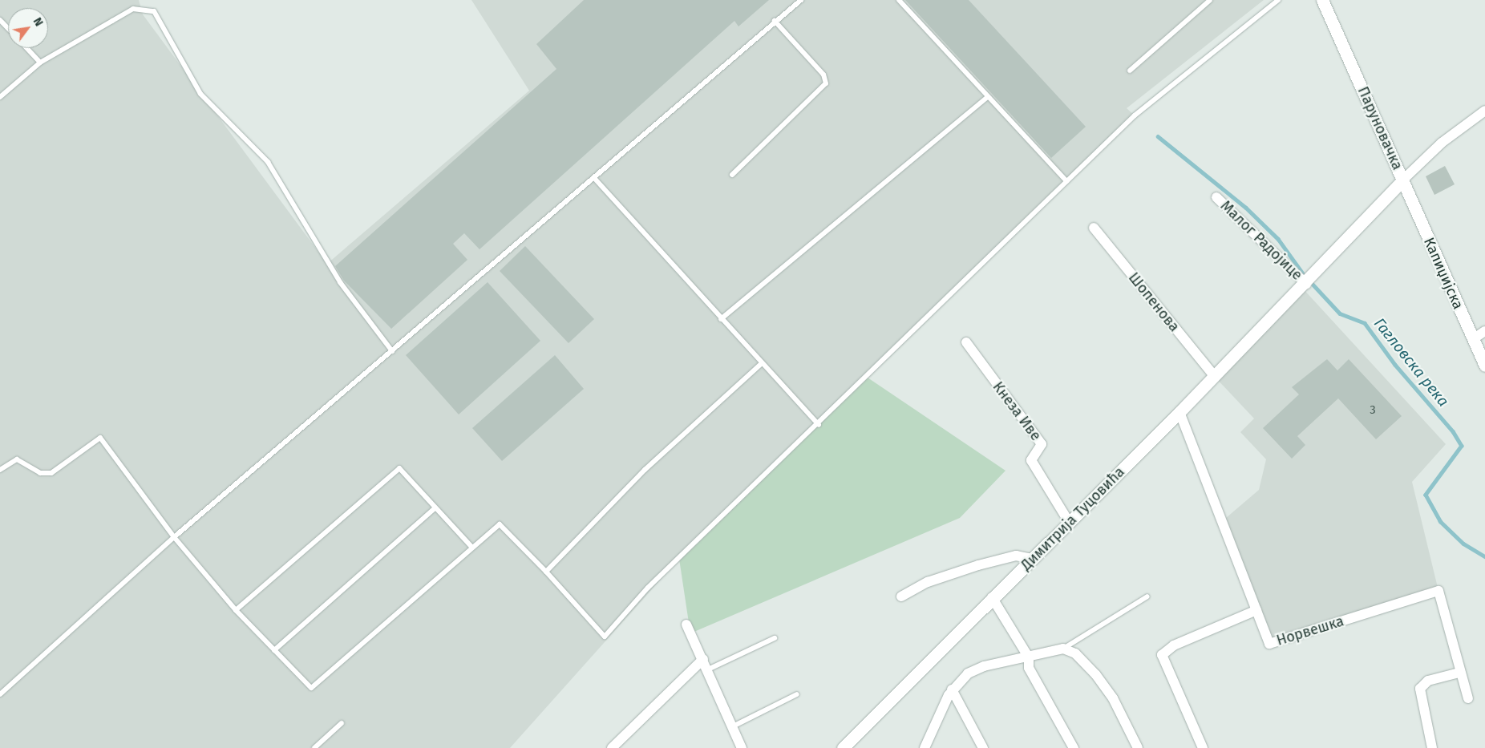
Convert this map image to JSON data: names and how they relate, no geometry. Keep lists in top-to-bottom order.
{
  "streets": {
    "street": [
      "Паруновачка",
      "Малог Радојице",
      "Капиџијска",
      "Шопенова",
      "Кнеза Иве",
      "Димитрија Туцовића",
      "Норвешка"
    ]
  },
  "crossings": [
    ["Паруновачка", "Капиџијска"],
    ["Паруновачка", "Димитрија Туцовића"],
    ["Малог Радојице", "Димитрија Туцовића"],
    ["Капиџијска", "Димитрија Туцовића"],
    ["Шопенова", "Димитрија Туцовића"],
    ["Кнеза Иве", "Димитрија Туцовића"],
    ["Димитрија Туцовића", "Норвешка"]
  ],
  "water": ["Гагловска река"],
  "house_numbers": ["3"],
  "north": "top right"
}
